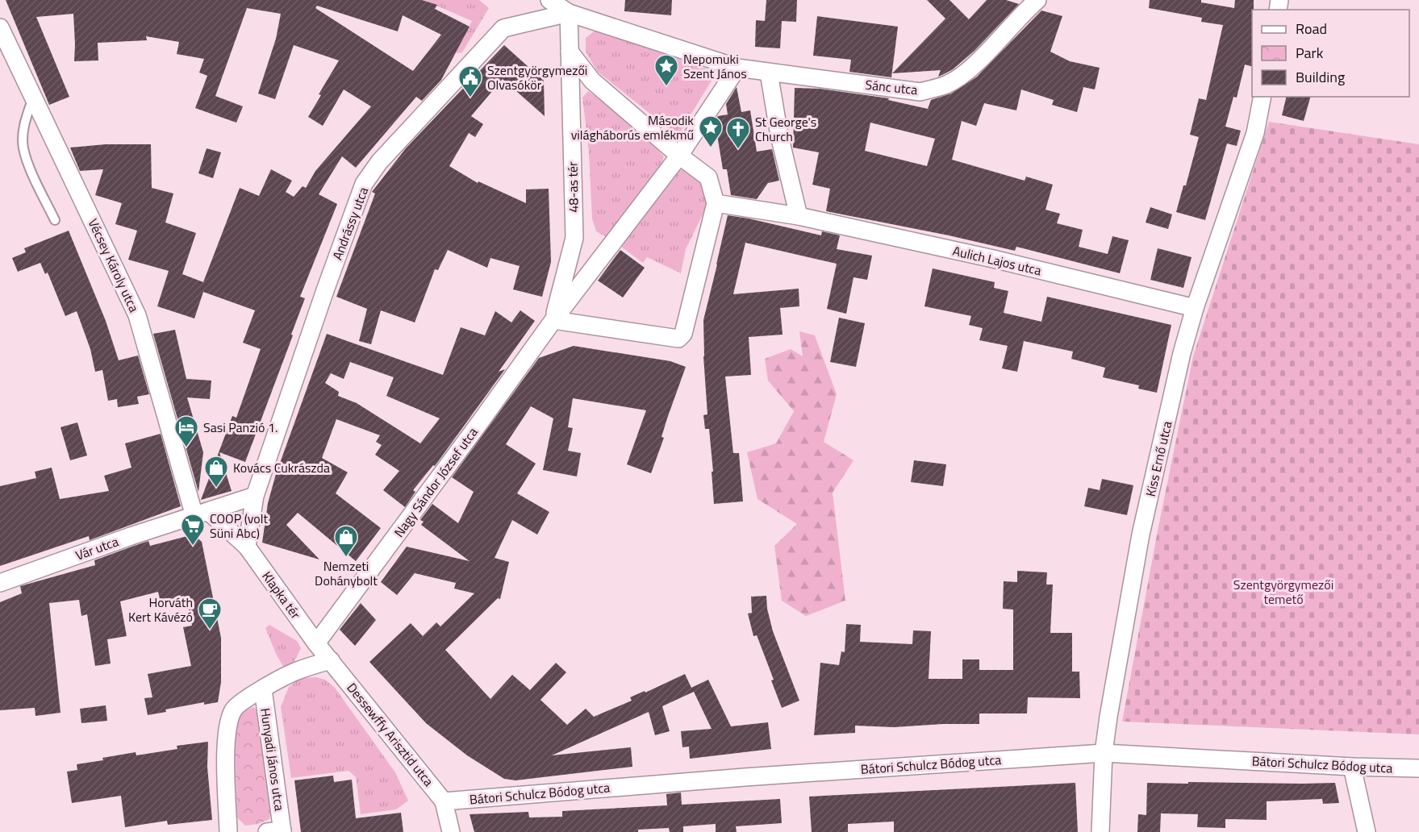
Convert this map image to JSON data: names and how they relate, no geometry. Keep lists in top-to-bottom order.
{
  "streets": {
    "street": [
      "Sánc utca",
      "48-as tér",
      "Andrássy utca",
      "Aulich Lajos utca",
      "Vécsey Károly utca",
      "Kiss Ernő utca",
      "Nagy Sándor József utca",
      "Vár utca",
      "Klapka tér",
      "Dessewffy Arisztid utca",
      "Hunyadi János utca",
      "Bátori Schulcz Bódog utca"
    ]
  },
  "crossings": [
    ["48-as tér", "Andrássy utca"],
    ["48-as tér", "Nagy Sándor József utca"],
    ["Aulich Lajos utca", "Kiss Ernő utca"],
    ["Vécsey Károly utca", "Vár utca"],
    ["Vécsey Károly utca", "Klapka tér"],
    ["Kiss Ernő utca", "Bátori Schulcz Bódog utca"],
    ["Nagy Sándor József utca", "Klapka tér"],
    ["Nagy Sándor József utca", "Dessewffy Arisztid utca"],
    ["Vár utca", "Klapka tér"],
    ["Klapka tér", "Dessewffy Arisztid utca"],
    ["Dessewffy Arisztid utca", "Hunyadi János utca"],
    ["Dessewffy Arisztid utca", "Bátori Schulcz Bódog utca"]
  ],
  "parks": ["Szentgyörgymezői temető"],
  "places": {
    "place": ["Nepomuki Szent János", "Második világháborús emlékmű"],
    "public building": ["Szentgyörgymezői Olvasókör"],
    "church": ["St George's Church"],
    "hotel": ["Sasi Panzió 1."],
    "shop": ["Kovács Cukrászda", "Nemzeti Dohánybolt"],
    "supermarket": ["COOP (volt Süni Abc)"],
    "cafe": ["Horváth Kert Kávézó"]
  },
  "legend": ["Road", "Park", "Building"]
}
